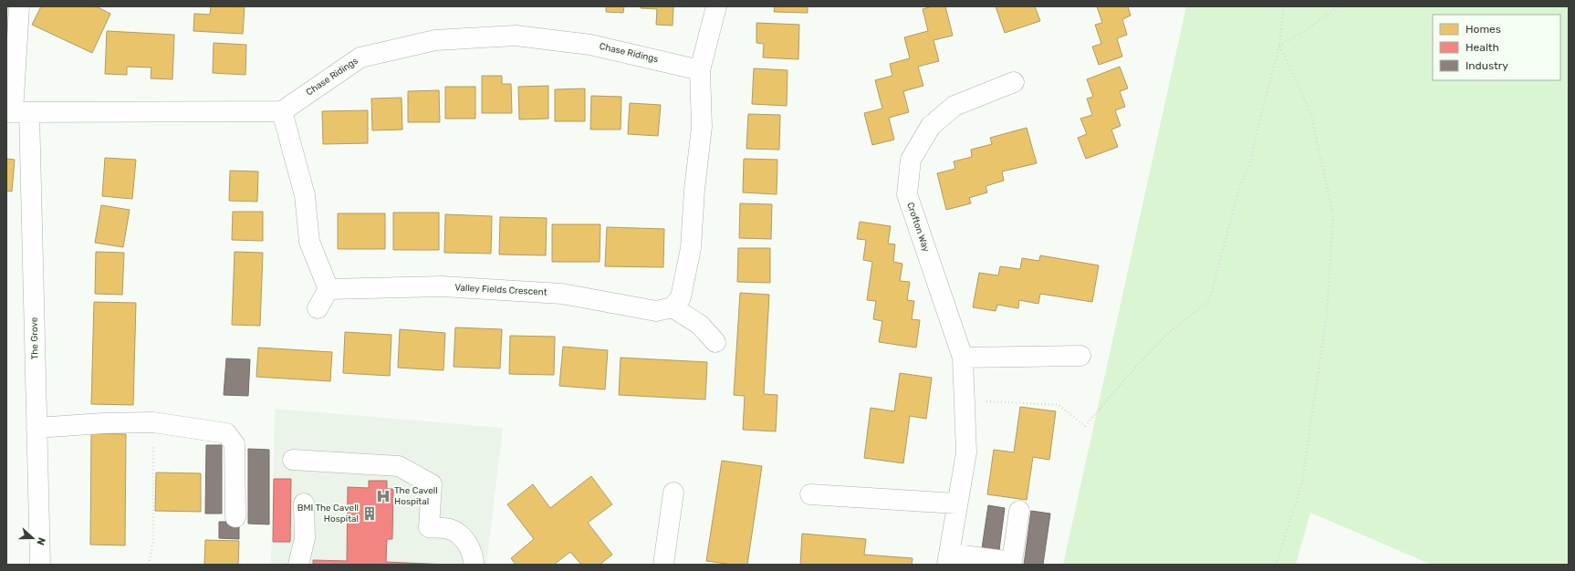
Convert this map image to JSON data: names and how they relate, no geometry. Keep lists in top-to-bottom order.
{
  "streets": {
    "street": [
      "Chase Ridings",
      "Crofton Way",
      "Valley Fields Crescent",
      "The Grove"
    ]
  },
  "places": {
    "hospital": ["The Cavell Hospital"],
    "building": ["BMI The Cavell Hospital"]
  },
  "legend": ["Homes", "Health", "Industry"],
  "north": "right"
}
